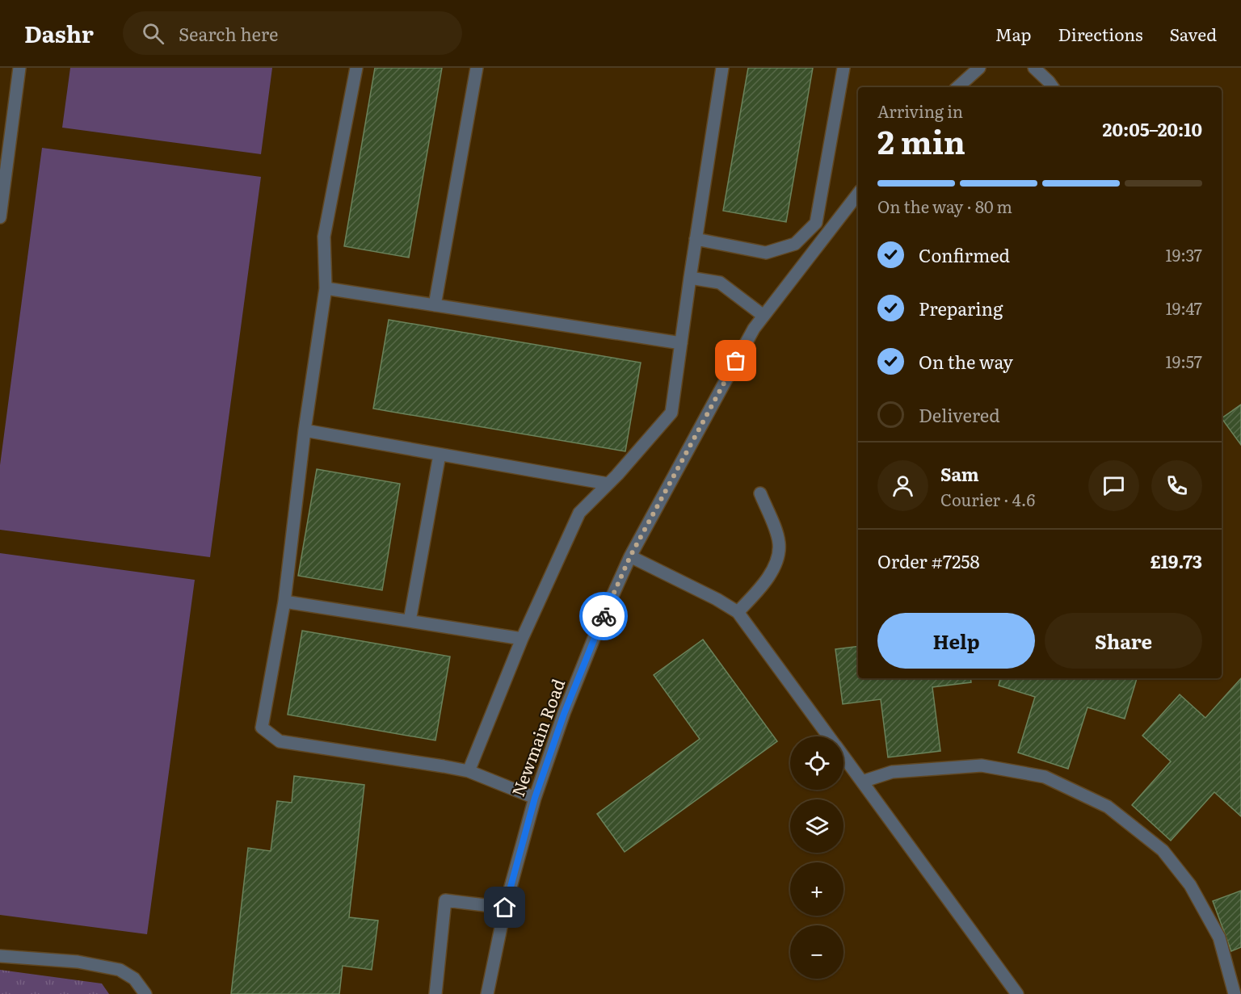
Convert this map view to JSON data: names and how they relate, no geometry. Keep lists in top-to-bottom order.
{
  "streets": {
    "lane": ["Newmain Road"]
  },
  "page": {
    "header": "Dashr",
    "search": "Search here",
    "nav": ["Map", "Directions", "Saved"],
    "heading": ["2 min", "Arriving in", "20:05–20:10"],
    "panel": [
      "Sam",
      "Courier · 4.6",
      "Order #7258",
      "£19.73"
    ],
    "bar": "On the way · 80 m",
    "list": [
      ["Confirmed", "19:37"],
      ["Preparing", "19:47"],
      ["On the way", "19:57"],
      "Delivered"
    ],
    "buttons": ["Help", "Share"],
    "map_buttons": ["+", "−"]
  }
}
